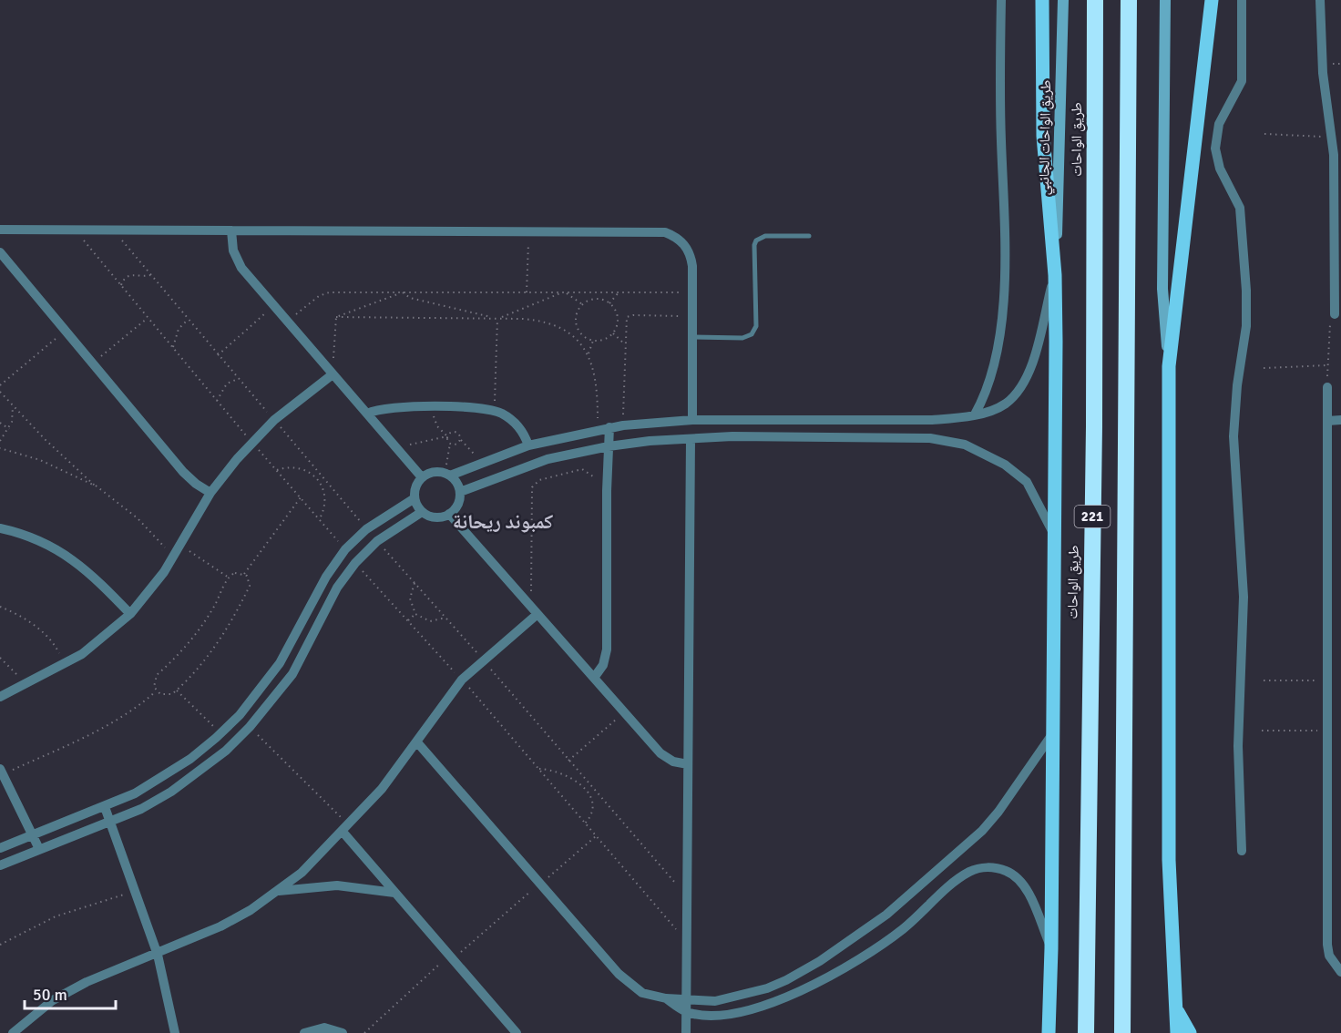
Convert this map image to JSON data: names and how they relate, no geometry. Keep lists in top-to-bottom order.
{
  "streets": {
    "highway": ["طريق الواحات", "221"],
    "street": ["طريق الواحات الجانبي"]
  },
  "districts": ["كمبوند ريحانة"],
  "scale_bar": "50 m"
}
